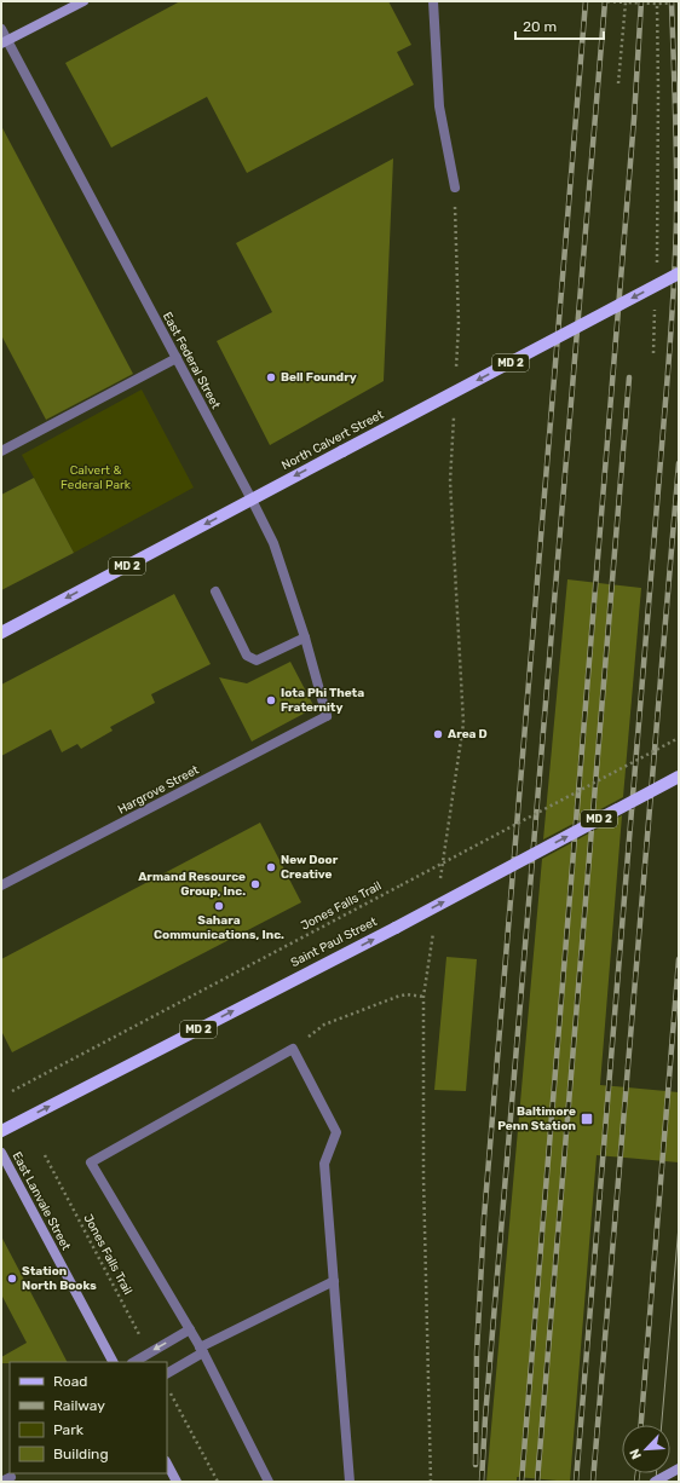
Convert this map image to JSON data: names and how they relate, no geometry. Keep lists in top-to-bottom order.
{
  "streets": {
    "main road": [
      "MD 2",
      "North Calvert Street",
      "Saint Paul Street",
      "East Lanvale Street"
    ],
    "street": ["East Federal Street", "Hargrove Street"],
    "path": ["Jones Falls Trail"]
  },
  "crossings": [
    ["East Federal Street", "North Calvert Street"],
    ["East Federal Street", "Hargrove Street"]
  ],
  "one_way": ["North Calvert Street", "Saint Paul Street"],
  "parks": ["Calvert & Federal Park"],
  "places": {
    "other": [
      "Bell Foundry",
      "Iota Phi Theta Fraternity",
      "Area D",
      "New Door Creative",
      "Armand Resource Group, Inc.",
      "Sahara Communications, Inc.",
      "Station North Books"
    ],
    "transit": ["Baltimore Penn Station"]
  },
  "legend": [
    "Road",
    "Railway",
    "Park",
    "Building"
  ],
  "scale_bar": "20 m",
  "north": "bottom left"
}
